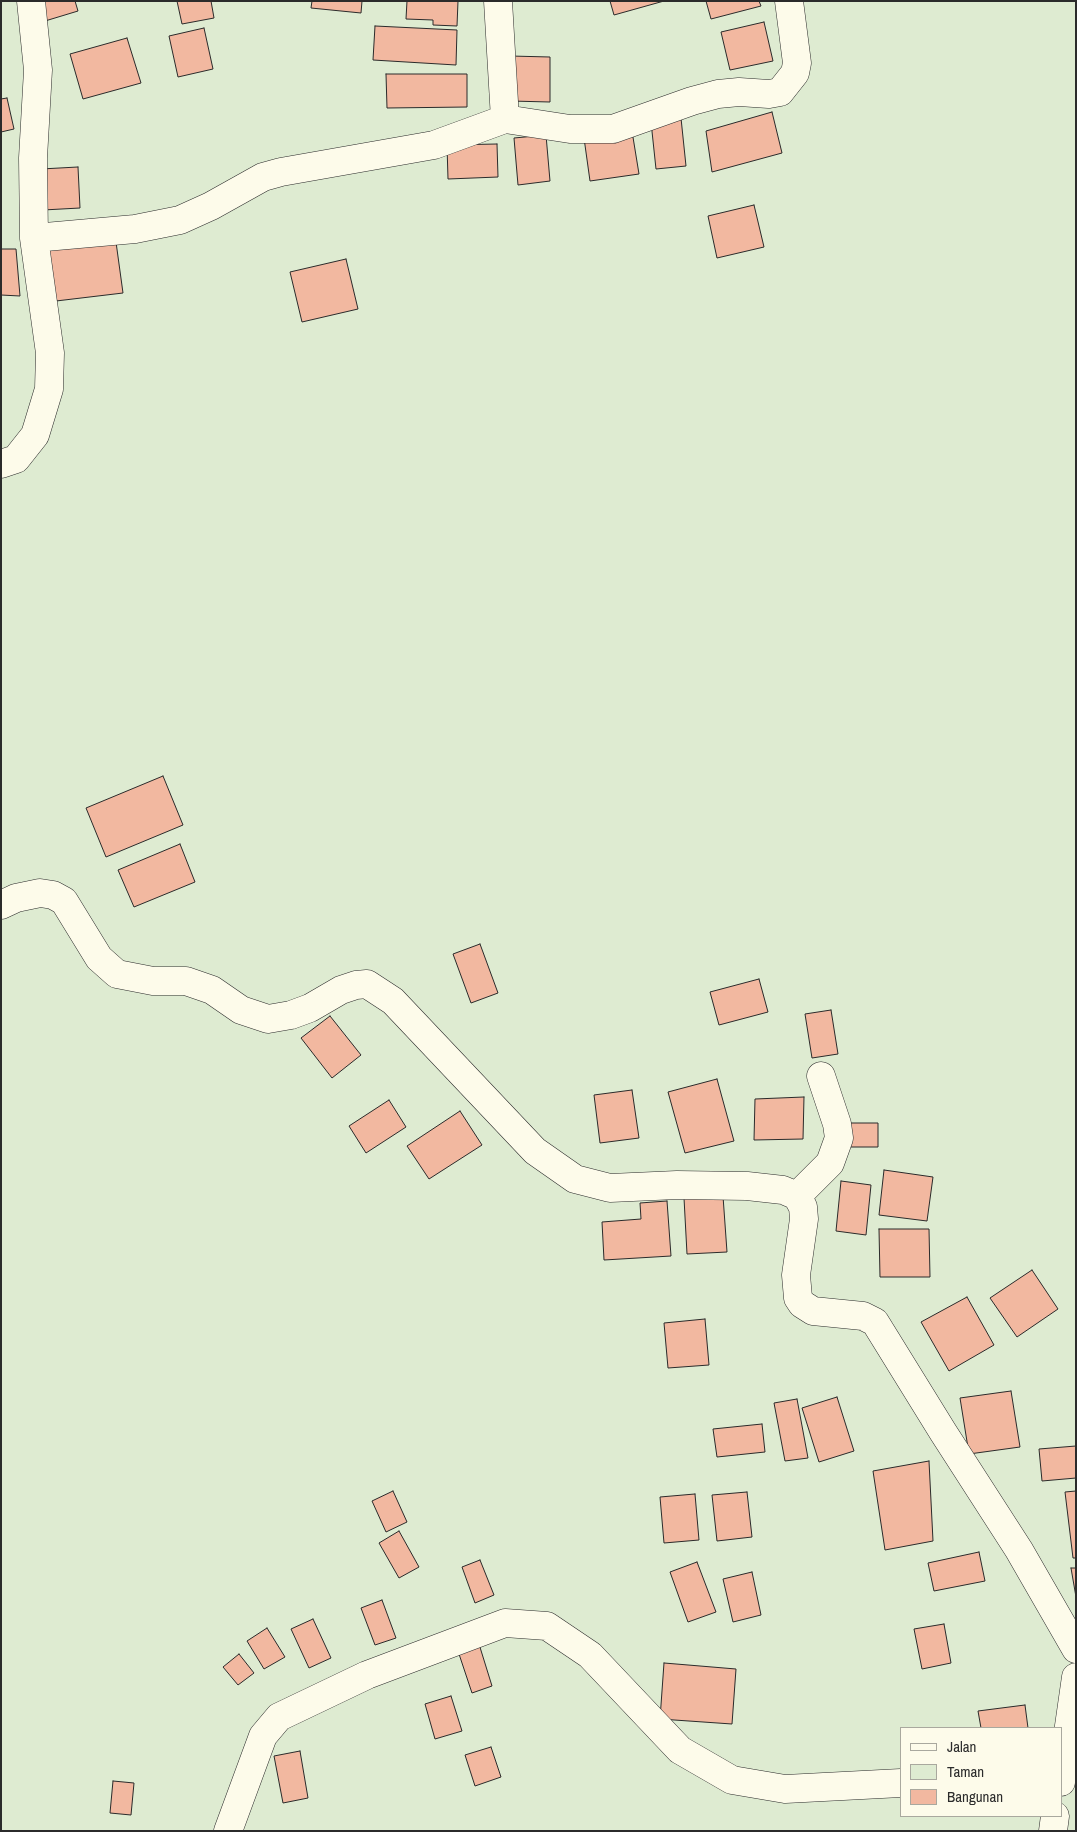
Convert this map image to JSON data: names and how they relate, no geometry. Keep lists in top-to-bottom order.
{
  "legend": ["Jalan", "Taman", "Bangunan"]
}
